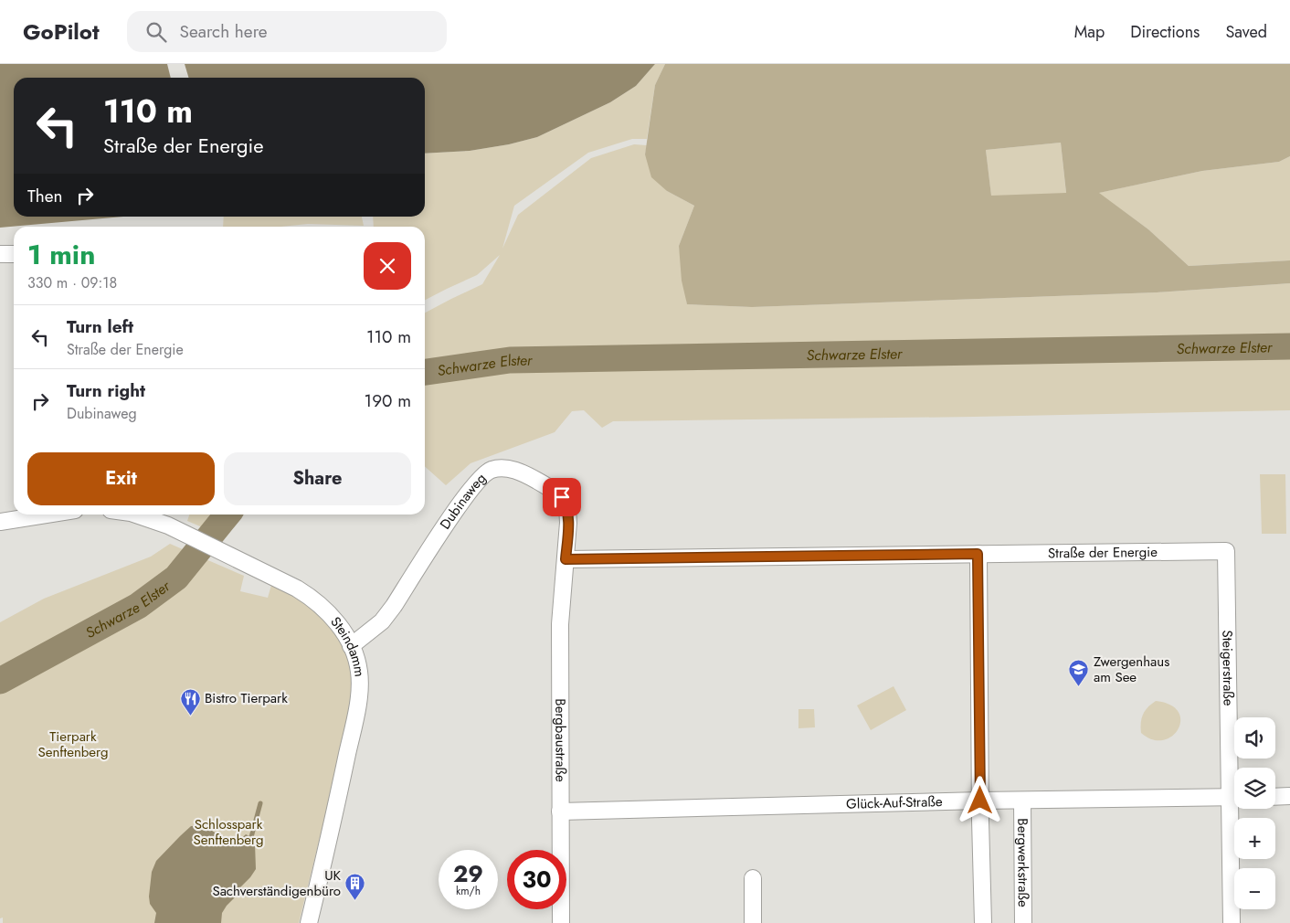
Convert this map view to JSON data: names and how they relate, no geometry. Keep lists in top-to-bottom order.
{
  "streets": {
    "street": [
      "Dubinaweg",
      "Straße der Energie",
      "Steindamm",
      "Steigerstraße",
      "Bergbaustraße",
      "Glück-Auf-Straße",
      "Bergwerkstraße"
    ]
  },
  "crossings": [
    ["Dubinaweg", "Straße der Energie"],
    ["Dubinaweg", "Steindamm"],
    ["Dubinaweg", "Bergbaustraße"],
    ["Straße der Energie", "Steigerstraße"],
    ["Straße der Energie", "Bergbaustraße"],
    ["Bergbaustraße", "Glück-Auf-Straße"],
    ["Glück-Auf-Straße", "Bergwerkstraße"]
  ],
  "water": ["Schwarze Elster"],
  "parks": ["Tierpark Senftenberg", "Schlosspark Senftenberg"],
  "places": {
    "school or university": ["Zwergenhaus am See"],
    "restaurant": ["Bistro Tierpark"],
    "building": ["UK Sachverständigenbüro"]
  },
  "page": {
    "header": "GoPilot",
    "search": "Search here",
    "nav": ["Map", "Directions", "Saved"],
    "turn": ["110 m", "Straße der Energie"],
    "then": "Then",
    "heading": ["1 min", "330 m · 09:18"],
    "list": [
      {
        "name": "Turn left",
        "note": "Straße der Energie",
        "value": "110 m"
      },
      {
        "name": "Turn right",
        "note": "Dubinaweg",
        "value": "190 m"
      }
    ],
    "buttons": ["Exit", "Share"],
    "map_buttons": ["+", "−"],
    "speed": "29 km/h",
    "limit": "30"
  }
}
